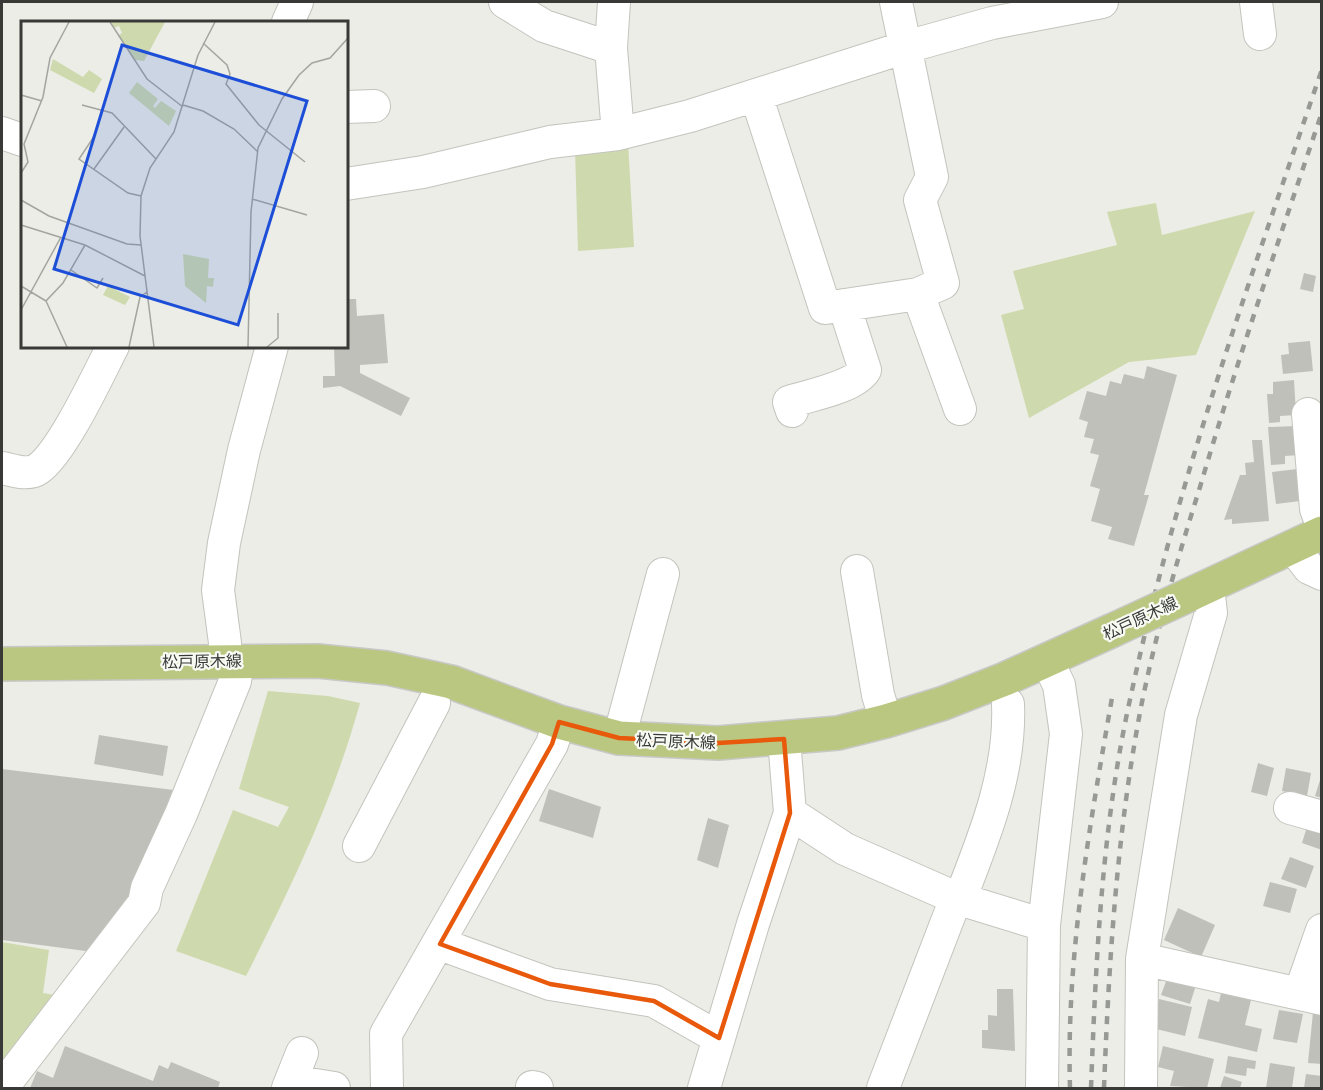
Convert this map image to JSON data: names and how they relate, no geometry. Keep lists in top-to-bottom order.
{
  "streets": {
    "main road": ["松戸原木線"]
  }
}
